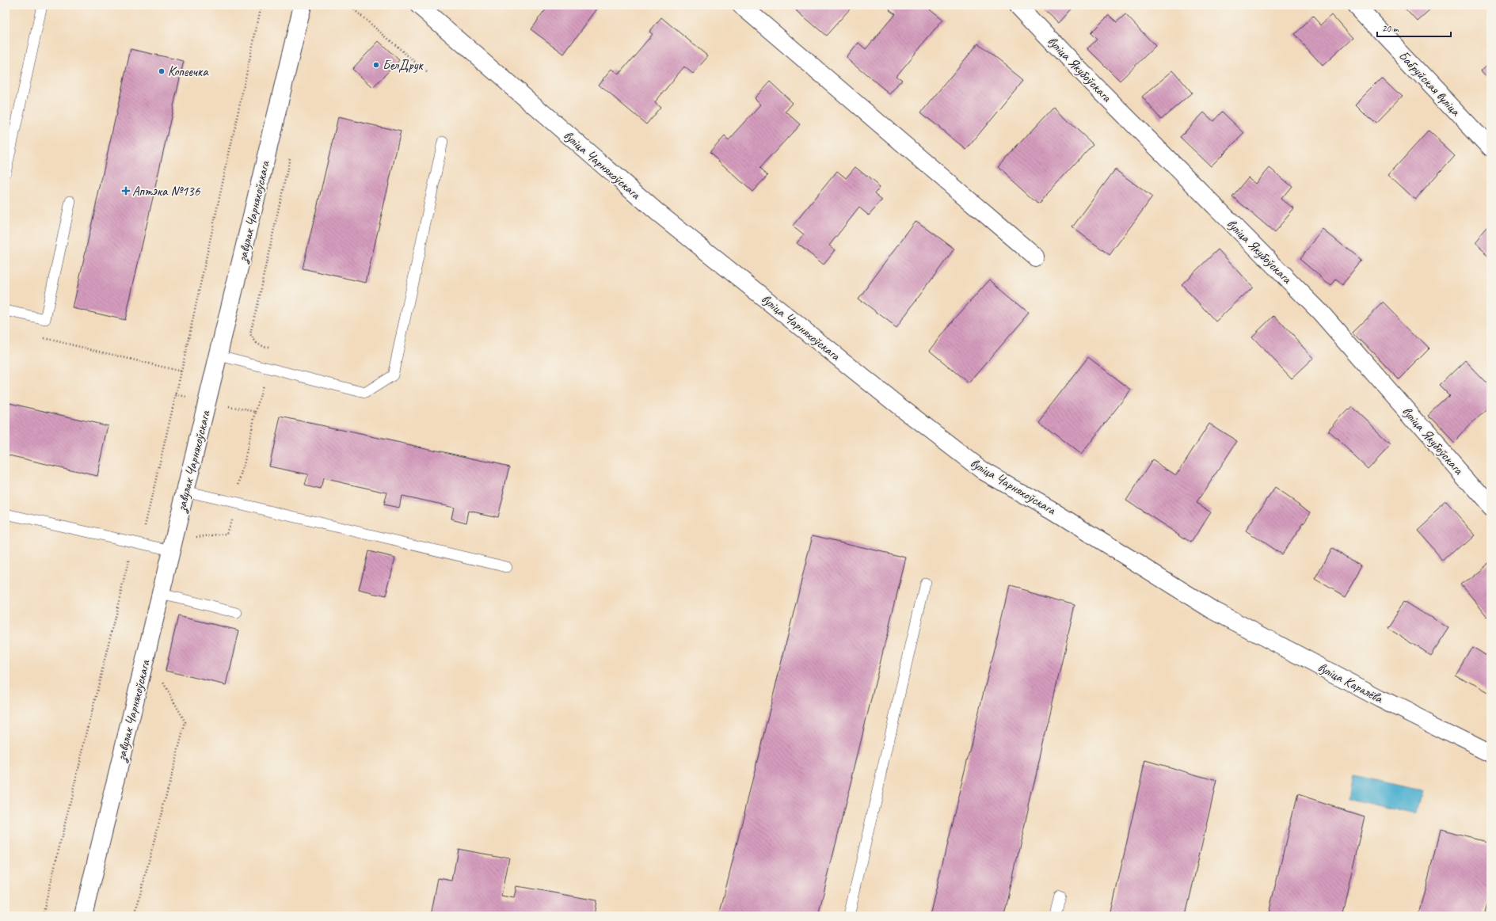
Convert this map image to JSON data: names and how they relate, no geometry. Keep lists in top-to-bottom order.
{
  "streets": {
    "street": [
      "вуліца Якубоўскага",
      "Бабруйская вуліца",
      "вуліца Чарняхоўскага",
      "завулак Чарняхоўскага",
      "вуліца Каралёва"
    ]
  },
  "crossings": [
    ["вуліца Чарняхоўскага", "вуліца Каралёва"]
  ],
  "places": {
    "other": ["БелДрук", "Копеечка"],
    "health": ["Аптэка №136"]
  },
  "scale_bar": "20 m"
}
